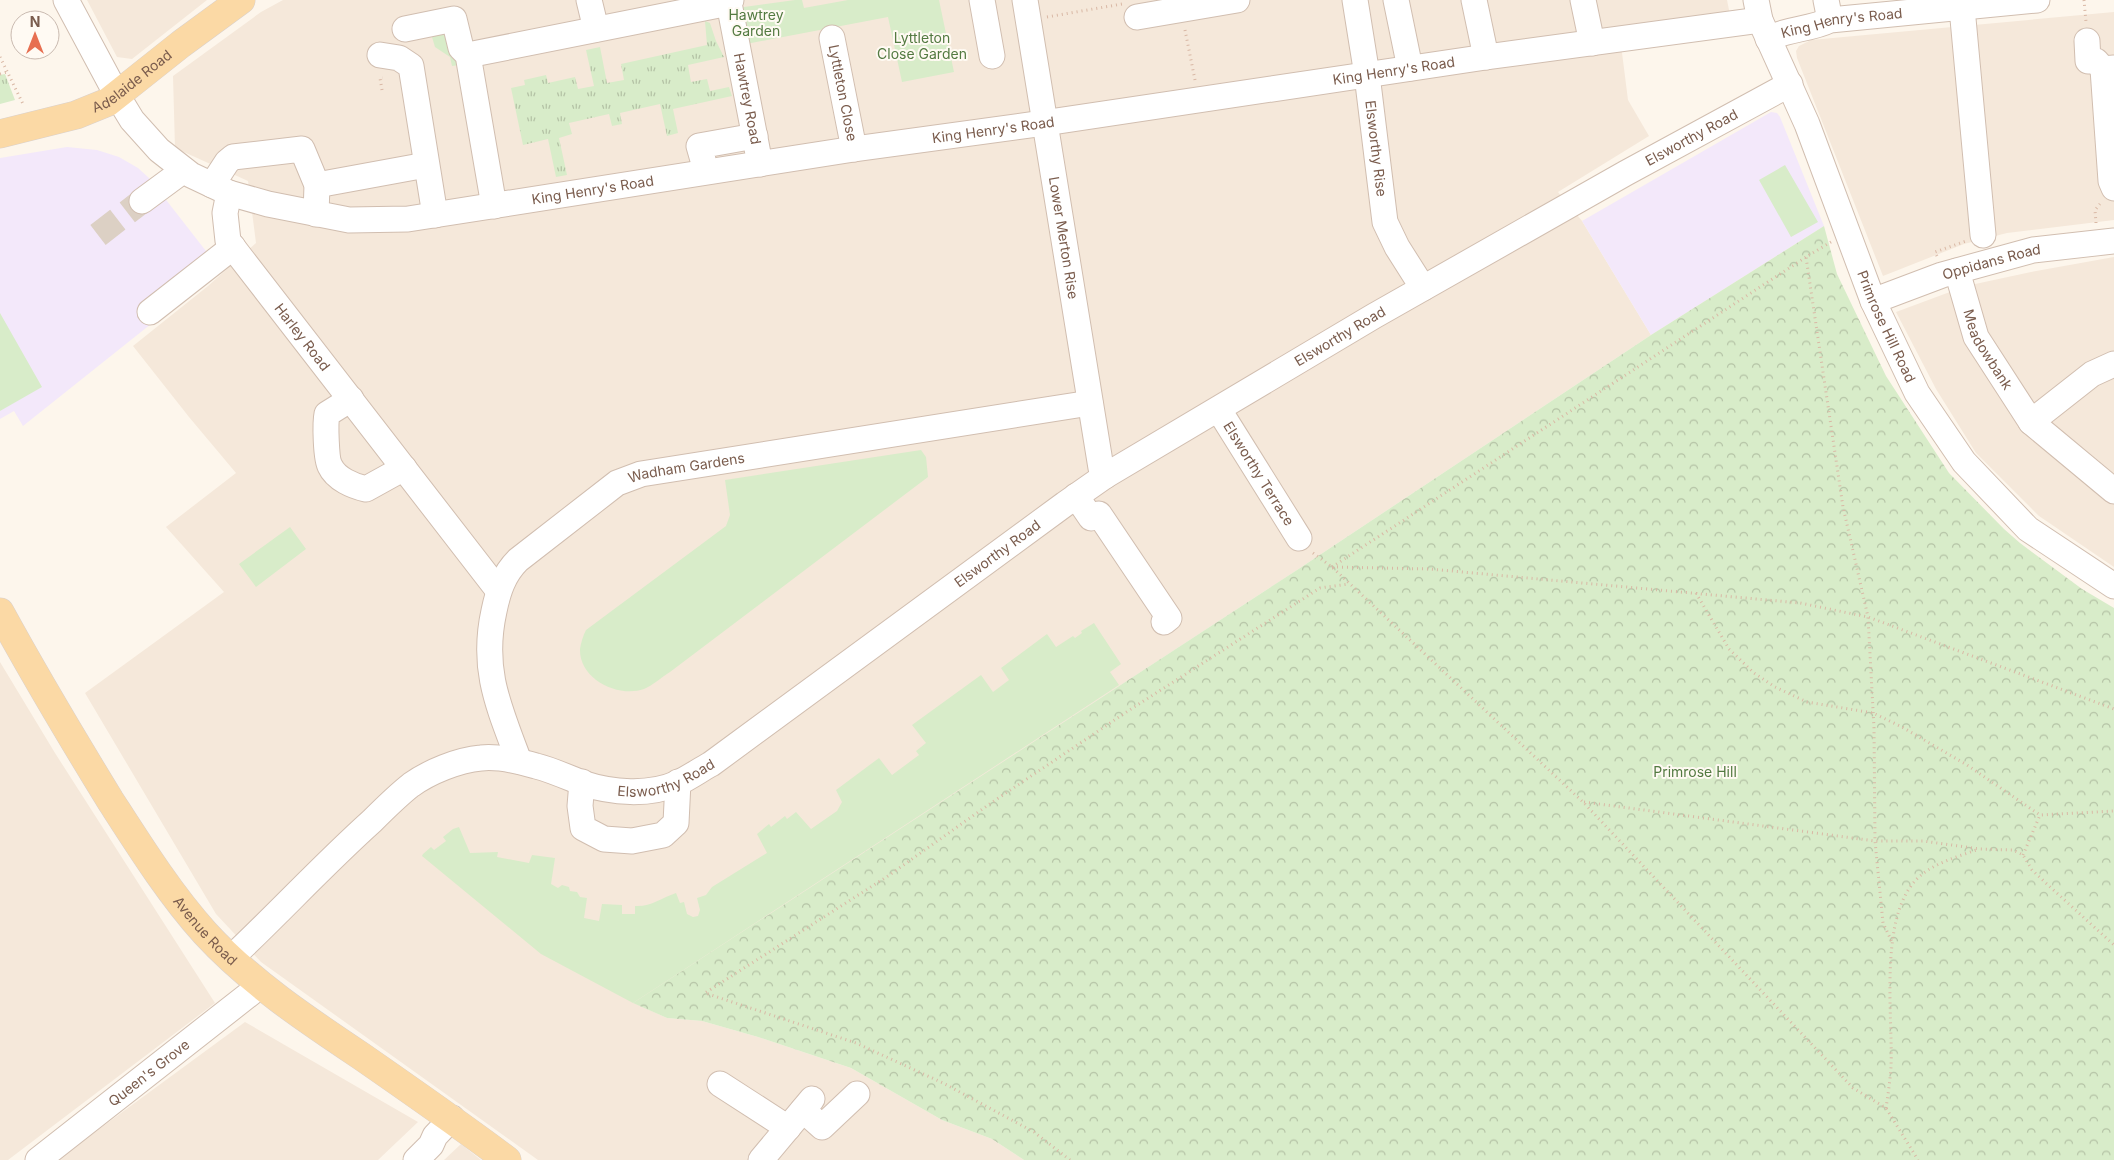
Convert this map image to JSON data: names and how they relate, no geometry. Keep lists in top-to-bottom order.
{
  "streets": {
    "main road": ["Adelaide Road", "Avenue Road"],
    "street": [
      "King Henry's Road",
      "Lyttleton Close",
      "Hawtrey Road",
      "Elsworthy Road",
      "Elsworthy Rise",
      "Lower Merton Rise",
      "Oppidans Road",
      "Primrose Hill Road",
      "Harley Road",
      "Meadowbank",
      "Wadham Gardens",
      "Elsworthy Terrace",
      "Queen's Grove"
    ]
  },
  "crossings": [
    ["King Henry's Road", "Lyttleton Close"],
    ["King Henry's Road", "Hawtrey Road"],
    ["King Henry's Road", "Elsworthy Rise"],
    ["King Henry's Road", "Lower Merton Rise"],
    ["King Henry's Road", "Primrose Hill Road"],
    ["King Henry's Road", "Harley Road"],
    ["Elsworthy Road", "Elsworthy Rise"],
    ["Elsworthy Road", "Lower Merton Rise"],
    ["Elsworthy Road", "Primrose Hill Road"],
    ["Elsworthy Road", "Wadham Gardens"],
    ["Elsworthy Road", "Elsworthy Terrace"],
    ["Elsworthy Road", "Avenue Road"],
    ["Lower Merton Rise", "Wadham Gardens"],
    ["Oppidans Road", "Primrose Hill Road"],
    ["Oppidans Road", "Meadowbank"],
    ["Harley Road", "Wadham Gardens"],
    ["Avenue Road", "Queen's Grove"]
  ],
  "parks": ["Hawtrey Garden", "Lyttleton Close Garden", "Primrose Hill"],
  "north": "top"
}
